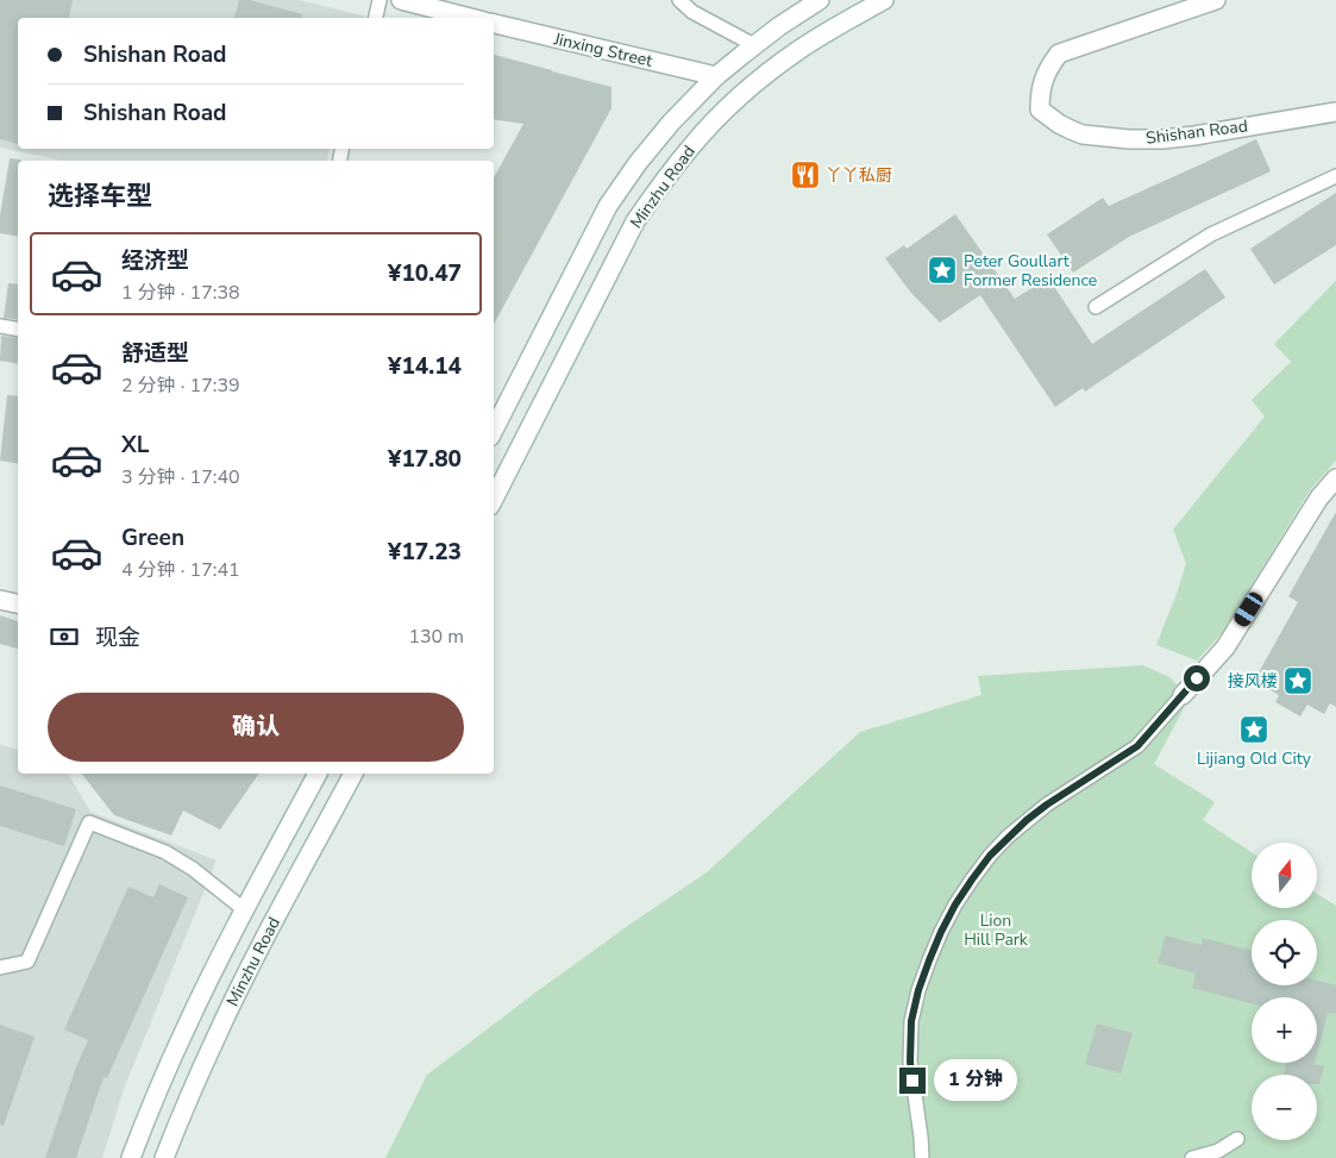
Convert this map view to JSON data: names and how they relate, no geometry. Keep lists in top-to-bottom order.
{
  "streets": {
    "main road": ["Jinxing Street", "Shishan Road", "Minzhu Road"]
  },
  "crossings": [
    ["Jinxing Street", "Minzhu Road"]
  ],
  "parks": ["Lion Hill Park"],
  "places": {
    "restaurant": ["丫丫私厨"],
    "place": ["Peter Goullart Former Residence", "接风楼", "Lijiang Old City"]
  },
  "north": "top",
  "page": {
    "banner": ["Shishan Road", "Shishan Road"],
    "heading": "选择车型",
    "list": [
      {
        "name": "经济型",
        "note": "1 分钟 · 17:38",
        "value": "¥10.47"
      },
      {
        "name": "舒适型",
        "note": "2 分钟 · 17:39",
        "value": "¥14.14"
      },
      {
        "name": "XL",
        "note": "3 分钟 · 17:40",
        "value": "¥17.80"
      },
      {
        "name": "Green",
        "note": "4 分钟 · 17:41",
        "value": "¥17.23"
      }
    ],
    "pay": ["现金", "130 m"],
    "buttons": "确认",
    "map_buttons": ["+", "−"],
    "bubble": "1 分钟"
  }
}
